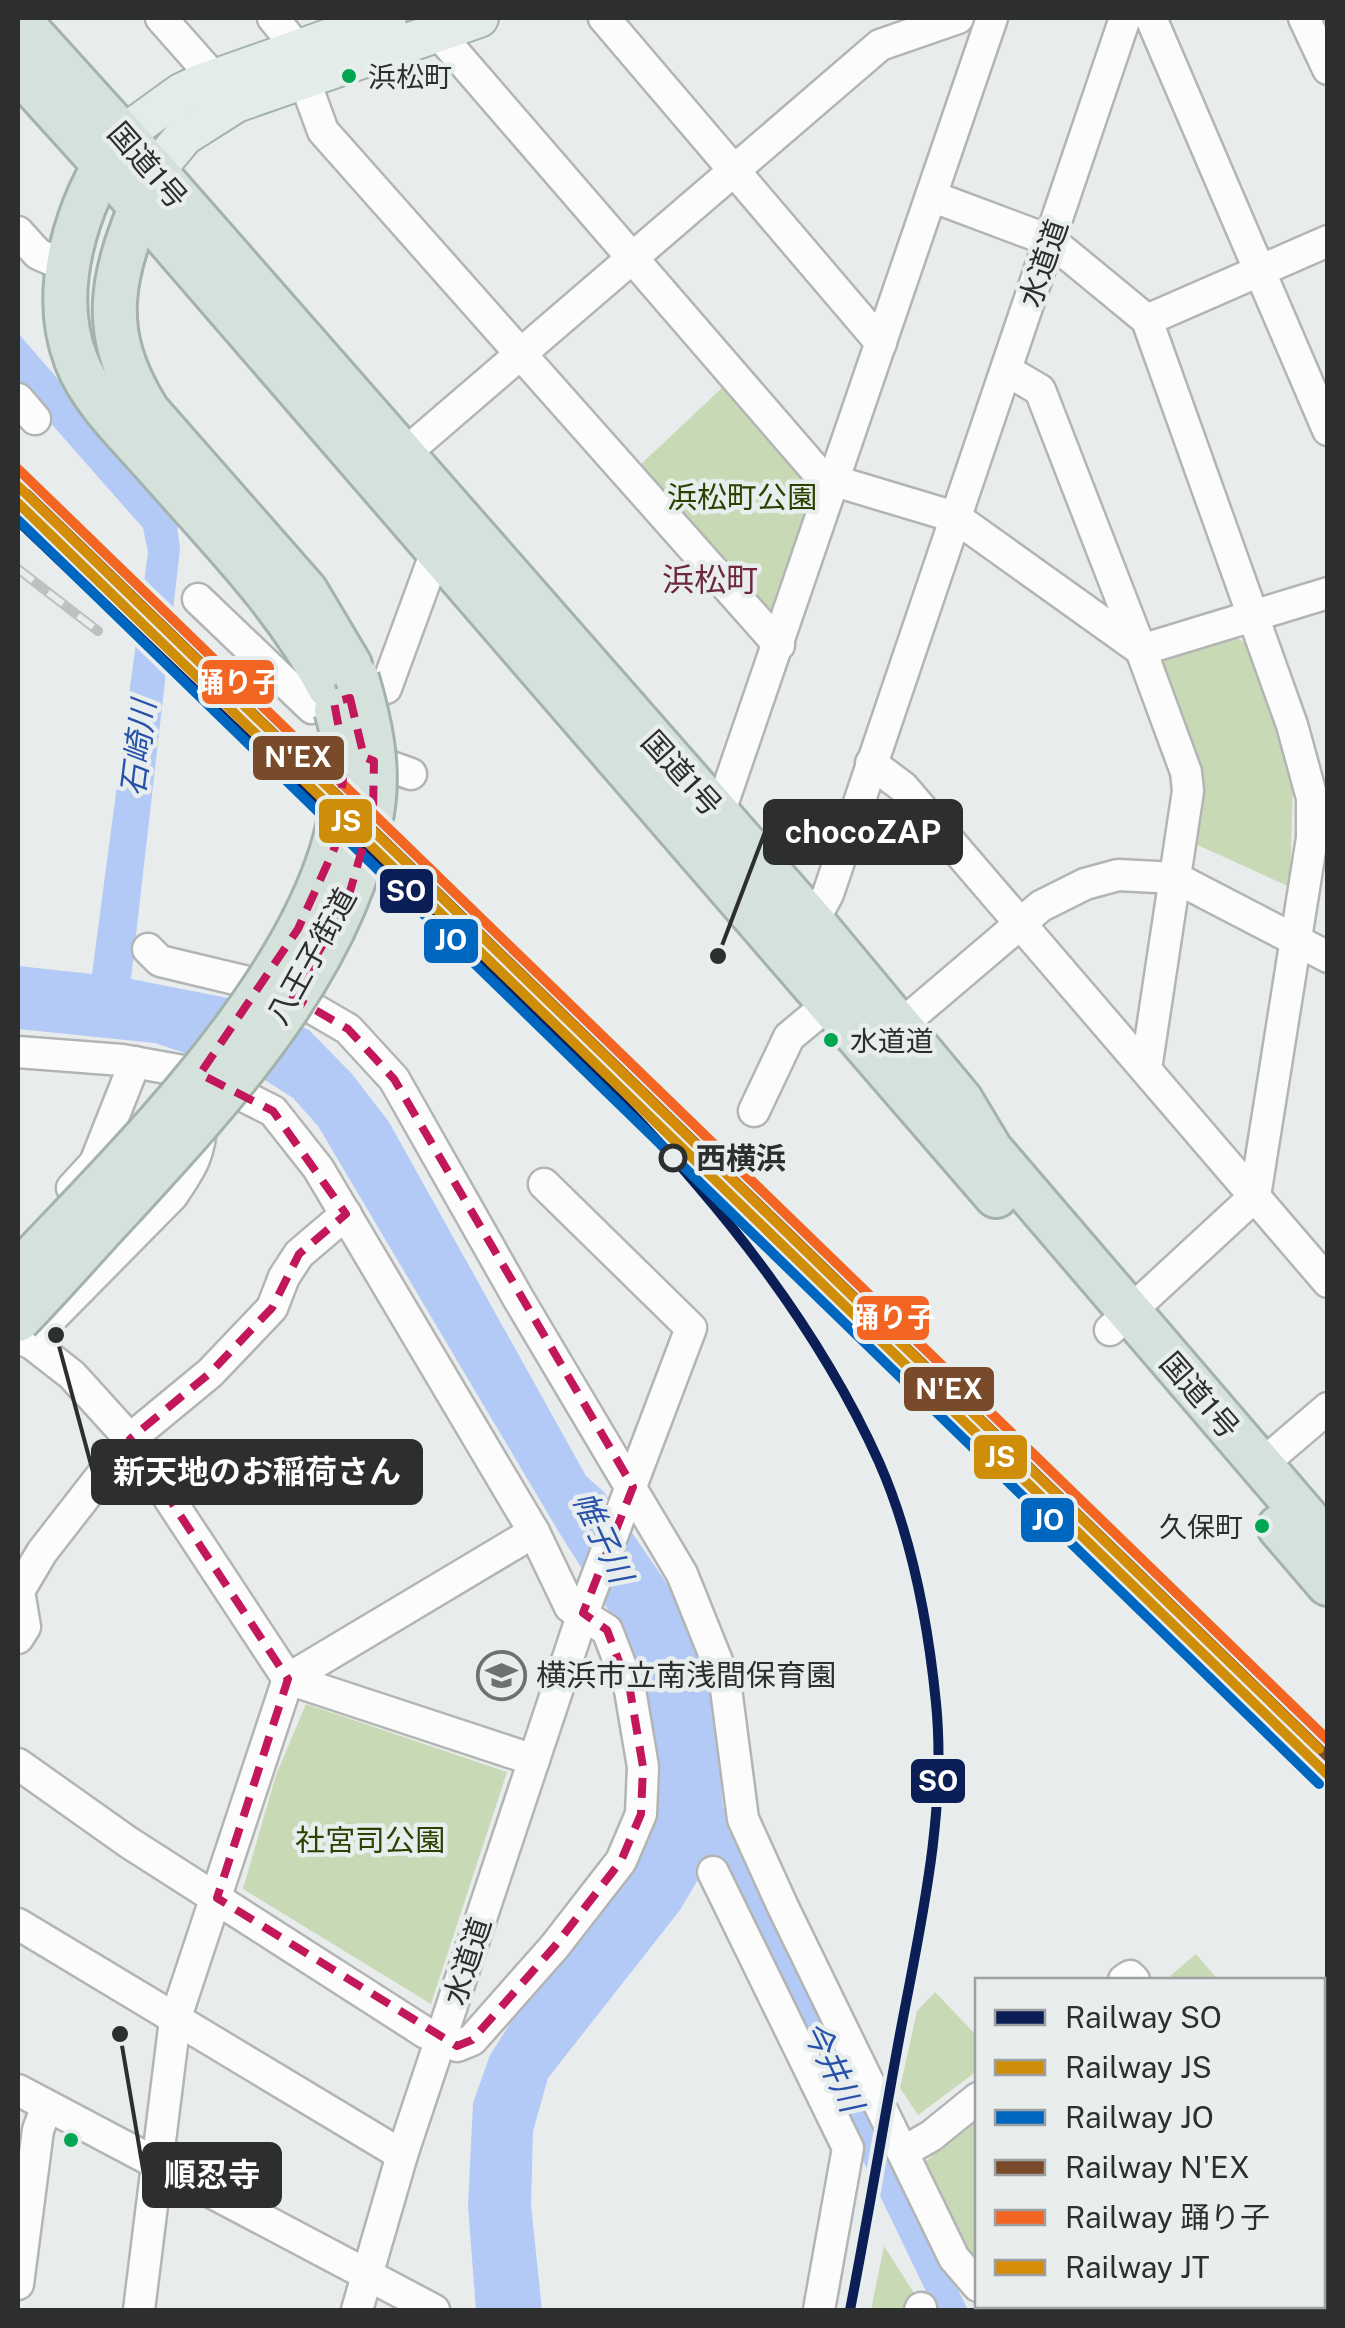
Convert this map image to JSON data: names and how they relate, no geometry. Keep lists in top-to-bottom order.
{
  "streets": {
    "highway": ["国道1号", "八王子街道"],
    "street": ["水道道"]
  },
  "crossings": [
    ["国道1号", "水道道"],
    ["国道1号", "八王子街道"]
  ],
  "districts": ["浜松町"],
  "water": ["石崎川", "帷子川", "今井川"],
  "parks": ["浜松町公園", "社宮司公園"],
  "places": {
    "other": [
      "浜松町",
      "chocoZAP",
      "水道道",
      "西横浜",
      "新天地のお稲荷さん",
      "久保町",
      "順忍寺"
    ],
    "school or university": ["横浜市立南浅間保育園"]
  },
  "lines": [
    "rail line 踊り子",
    "rail line JT",
    "rail line N'EX",
    "rail line JS",
    "rail line JO",
    "rail line SO"
  ],
  "legend": [
    "Railway SO",
    "Railway JS",
    "Railway JO",
    "Railway N'EX",
    "Railway 踊り子",
    "Railway JT"
  ]
}
